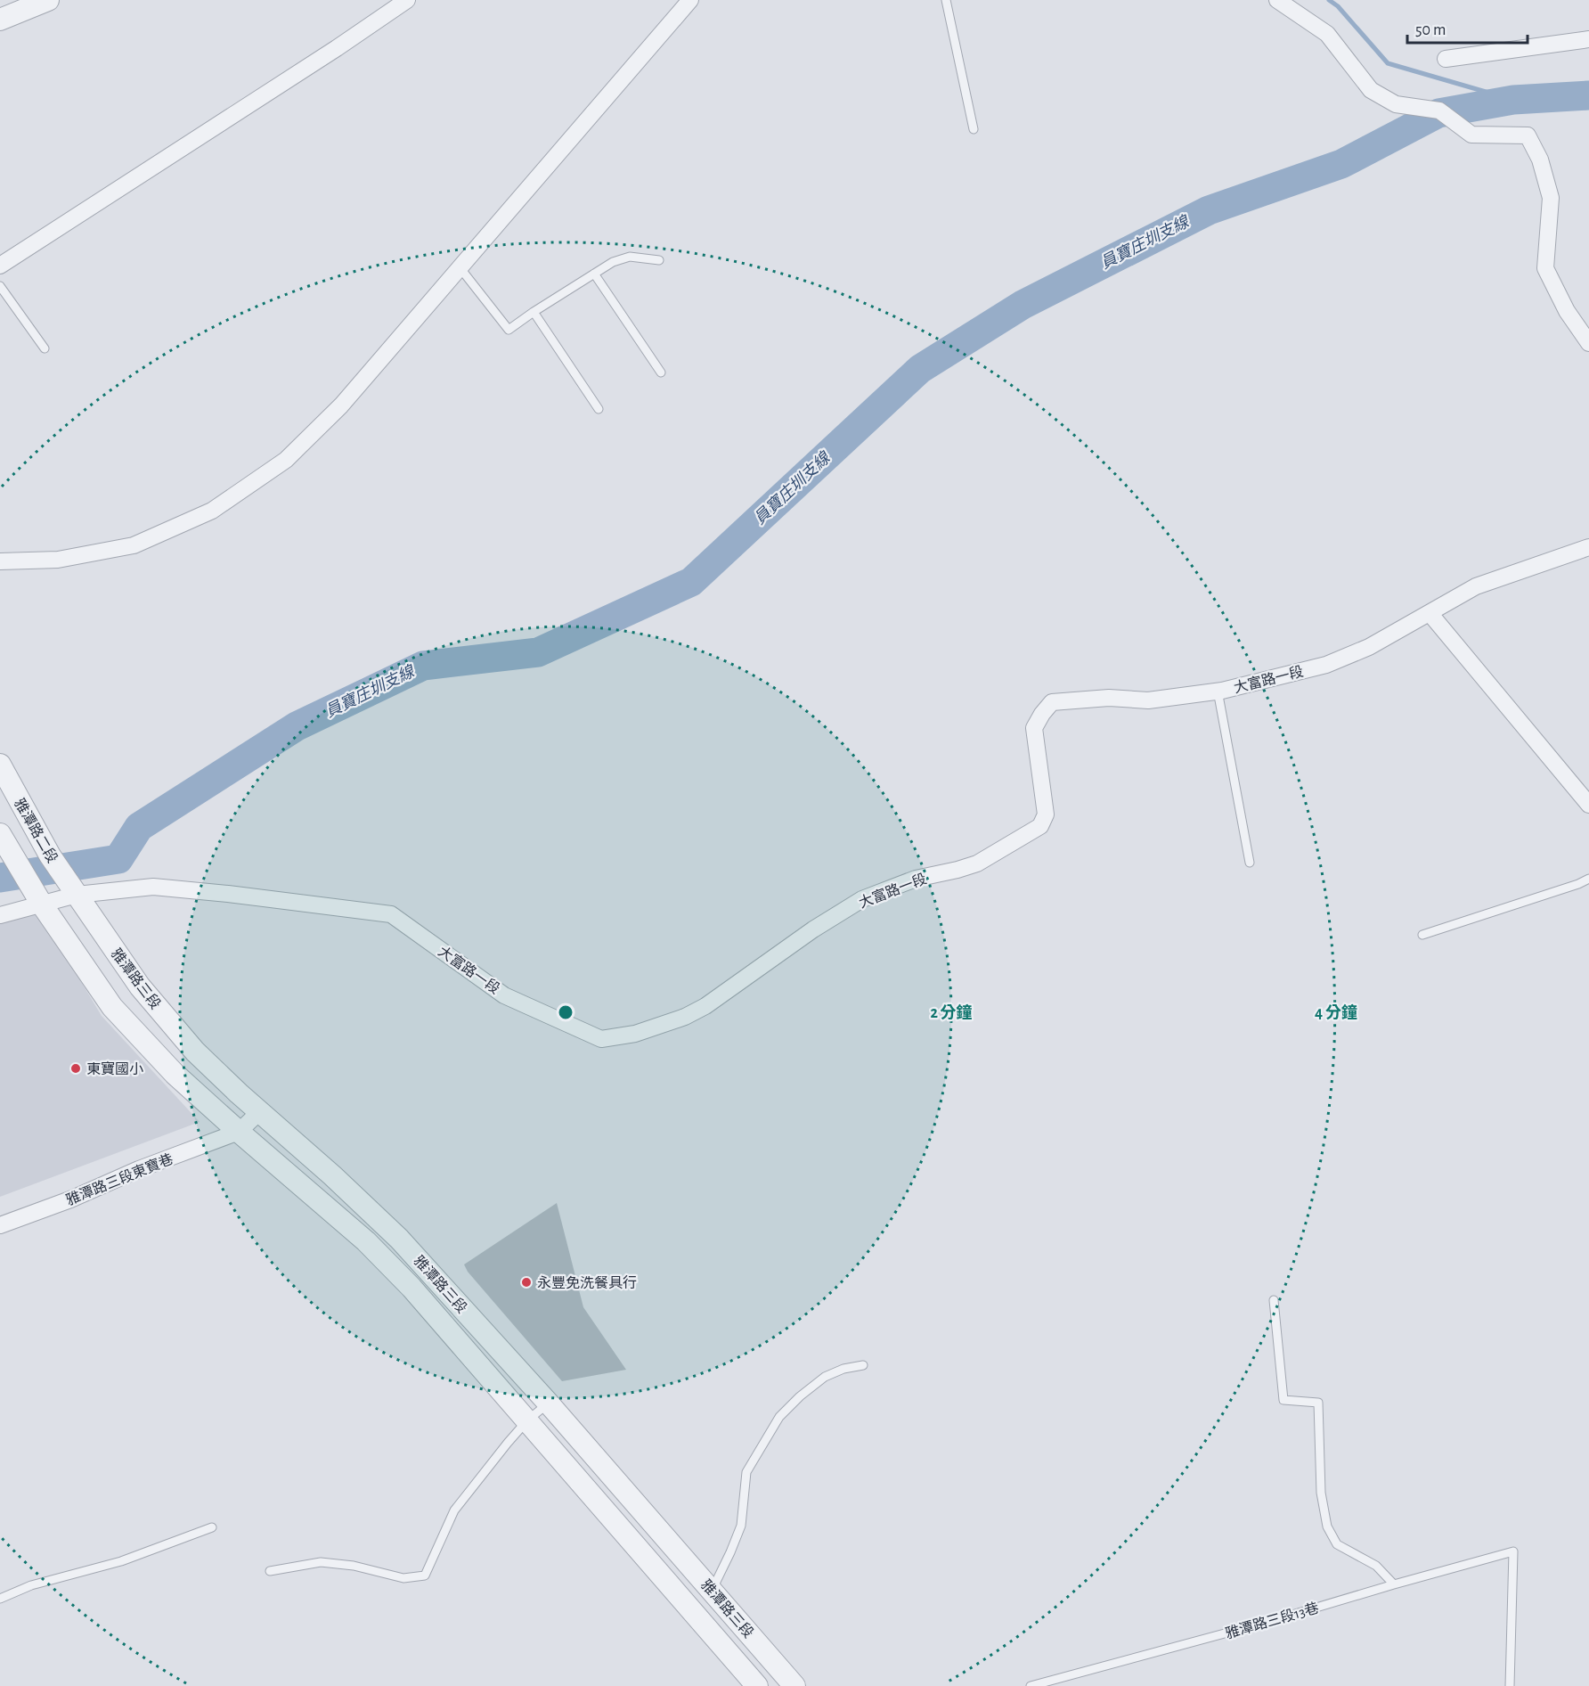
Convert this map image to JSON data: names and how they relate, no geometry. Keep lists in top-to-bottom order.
{
  "streets": {
    "street": [
      "大富路一段",
      "雅潭路二段",
      "雅潭路三段",
      "雅潭路三段東寶巷"
    ],
    "lane": ["雅潭路三段13巷"]
  },
  "crossings": [
    ["大富路一段", "雅潭路二段"],
    ["大富路一段", "雅潭路三段"],
    ["雅潭路二段", "雅潭路三段"],
    ["雅潭路三段", "雅潭路三段東寶巷"]
  ],
  "water": ["員寶庄圳支線"],
  "places": ["東寶國小", "永豐免洗餐具行"],
  "scale_bar": "50 m",
  "rings": ["2 分鐘", "4 分鐘"]
}
